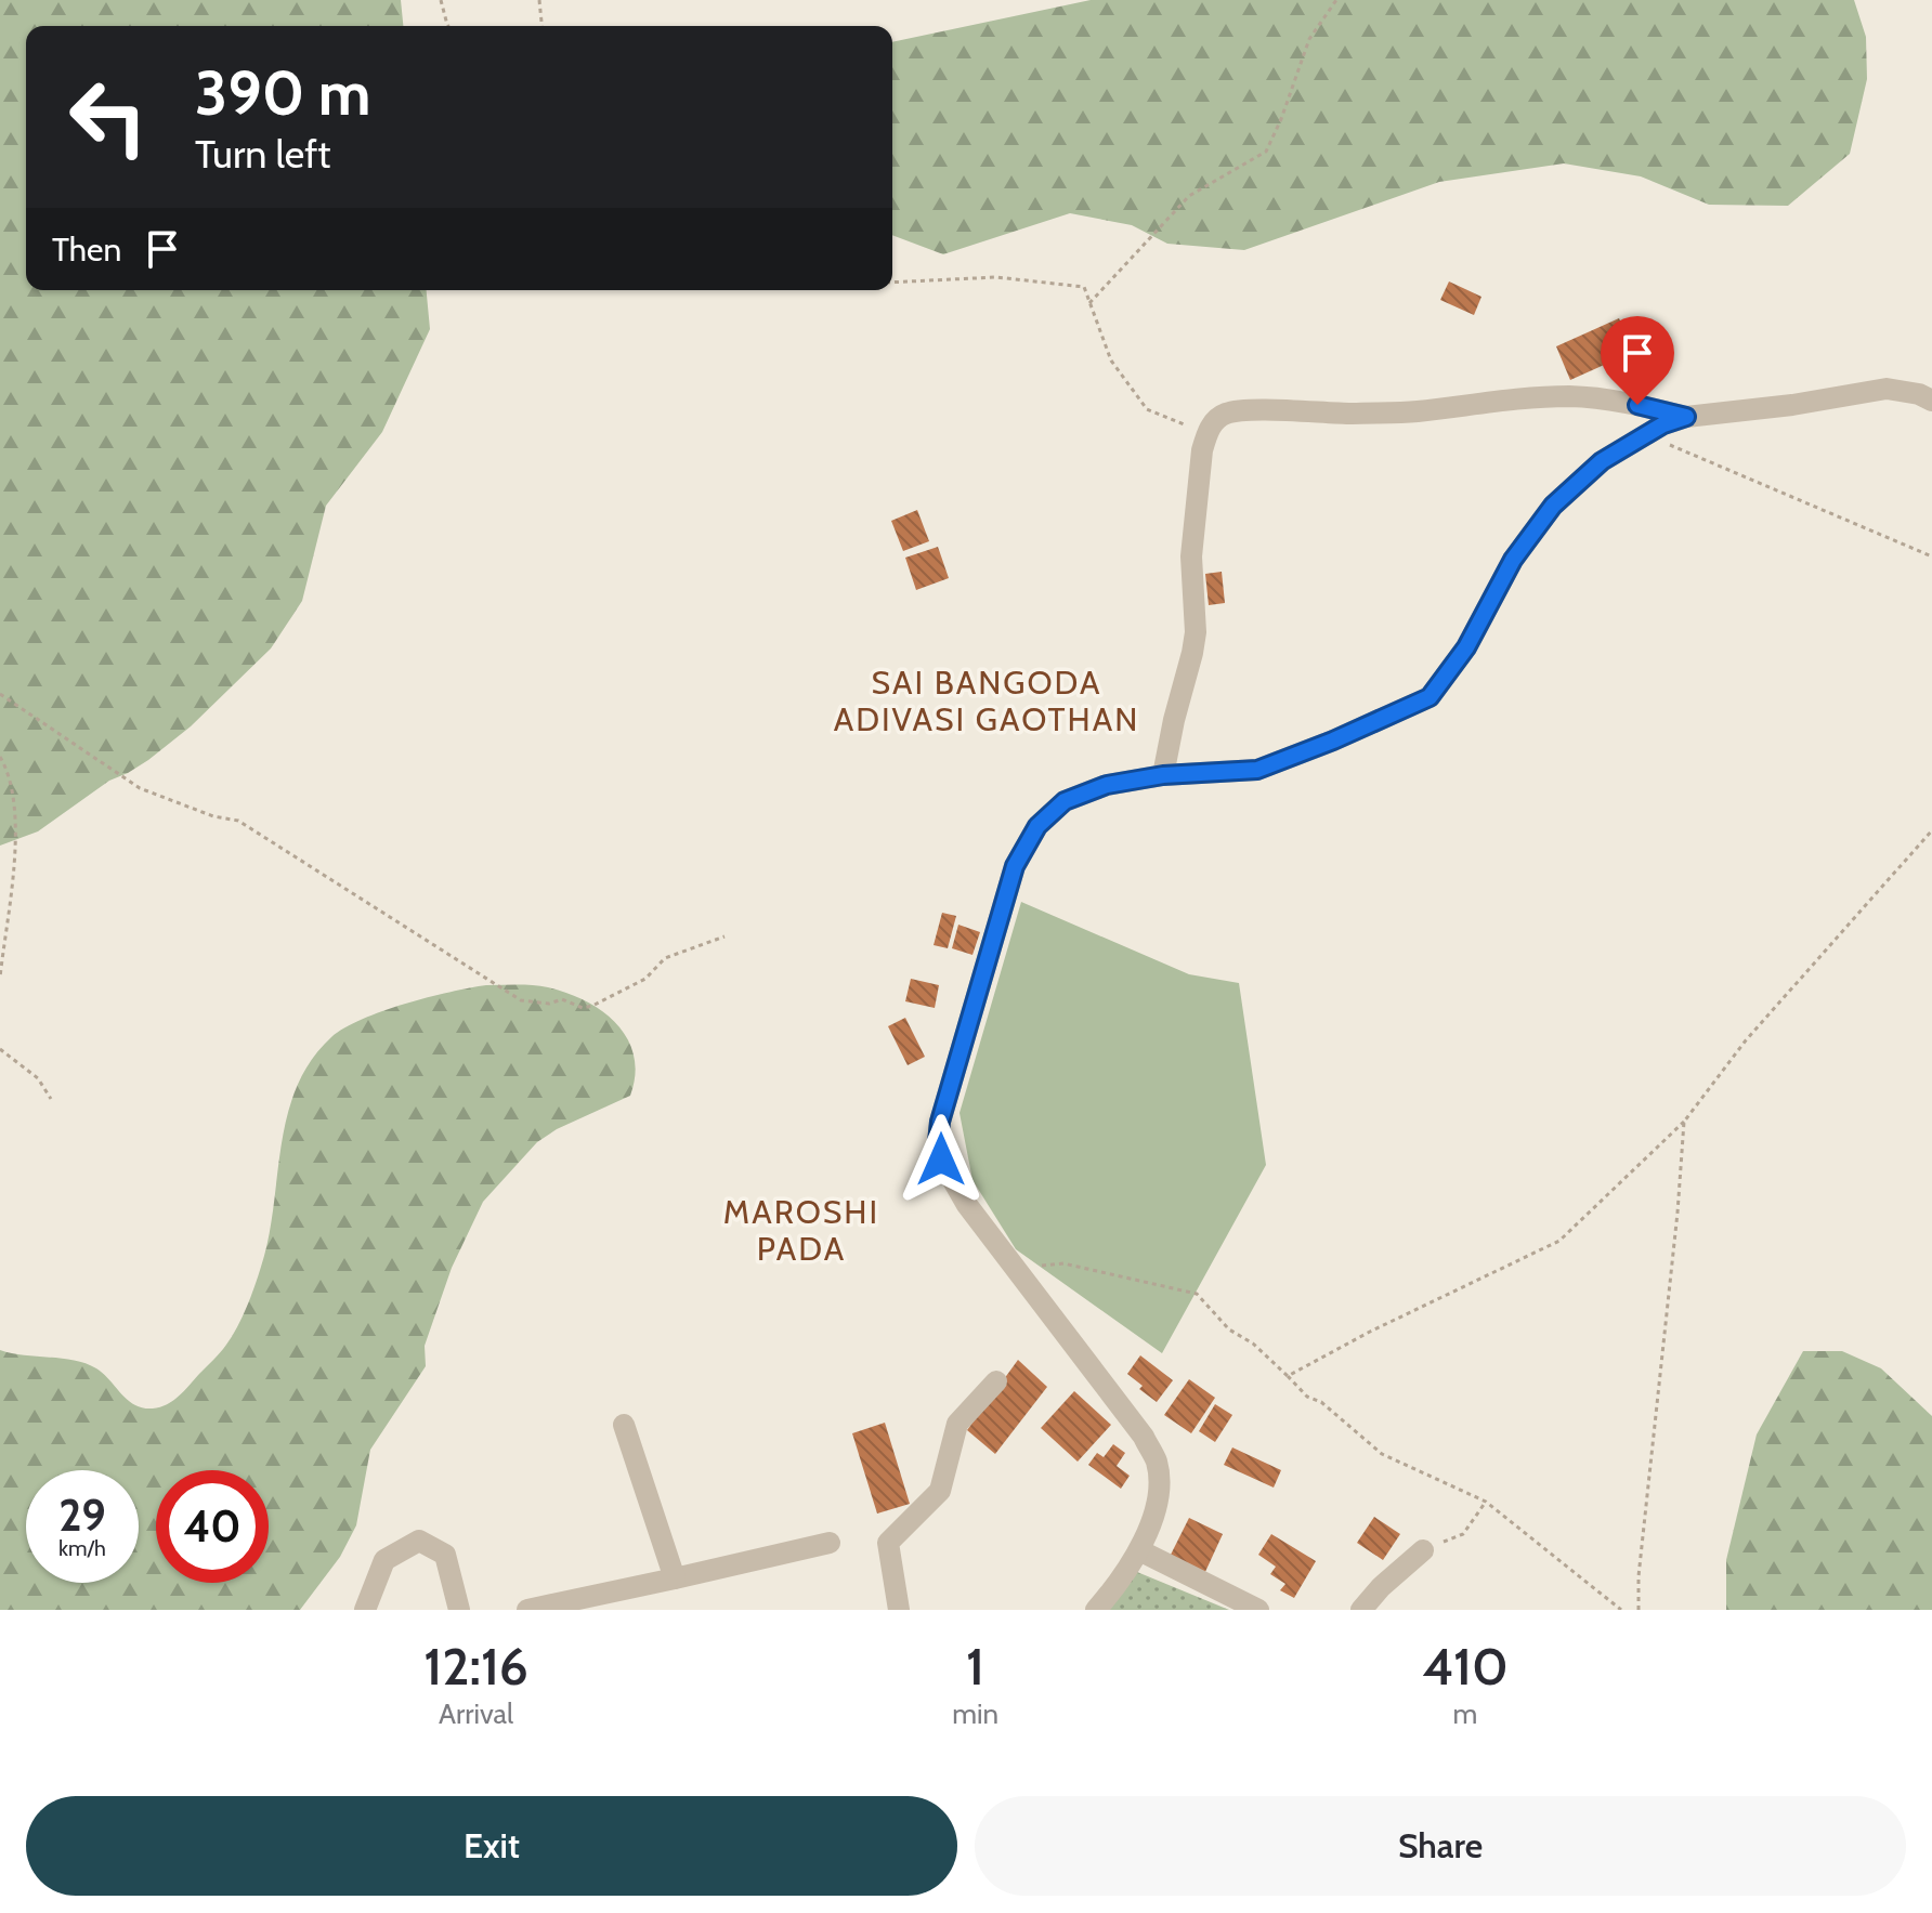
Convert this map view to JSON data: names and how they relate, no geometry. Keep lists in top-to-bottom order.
{
  "districts": ["SAI BANGODA ADIVASI GAOTHAN", "MAROSHI PADA"],
  "page": {
    "turn": ["390 m", "Turn left"],
    "then": "Then",
    "speed": "29 km/h",
    "limit": "40",
    "eta": [
      "12:16",
      "Arrival",
      "1",
      "min",
      "410",
      "m"
    ],
    "buttons": ["Exit", "Share"]
  }
}
